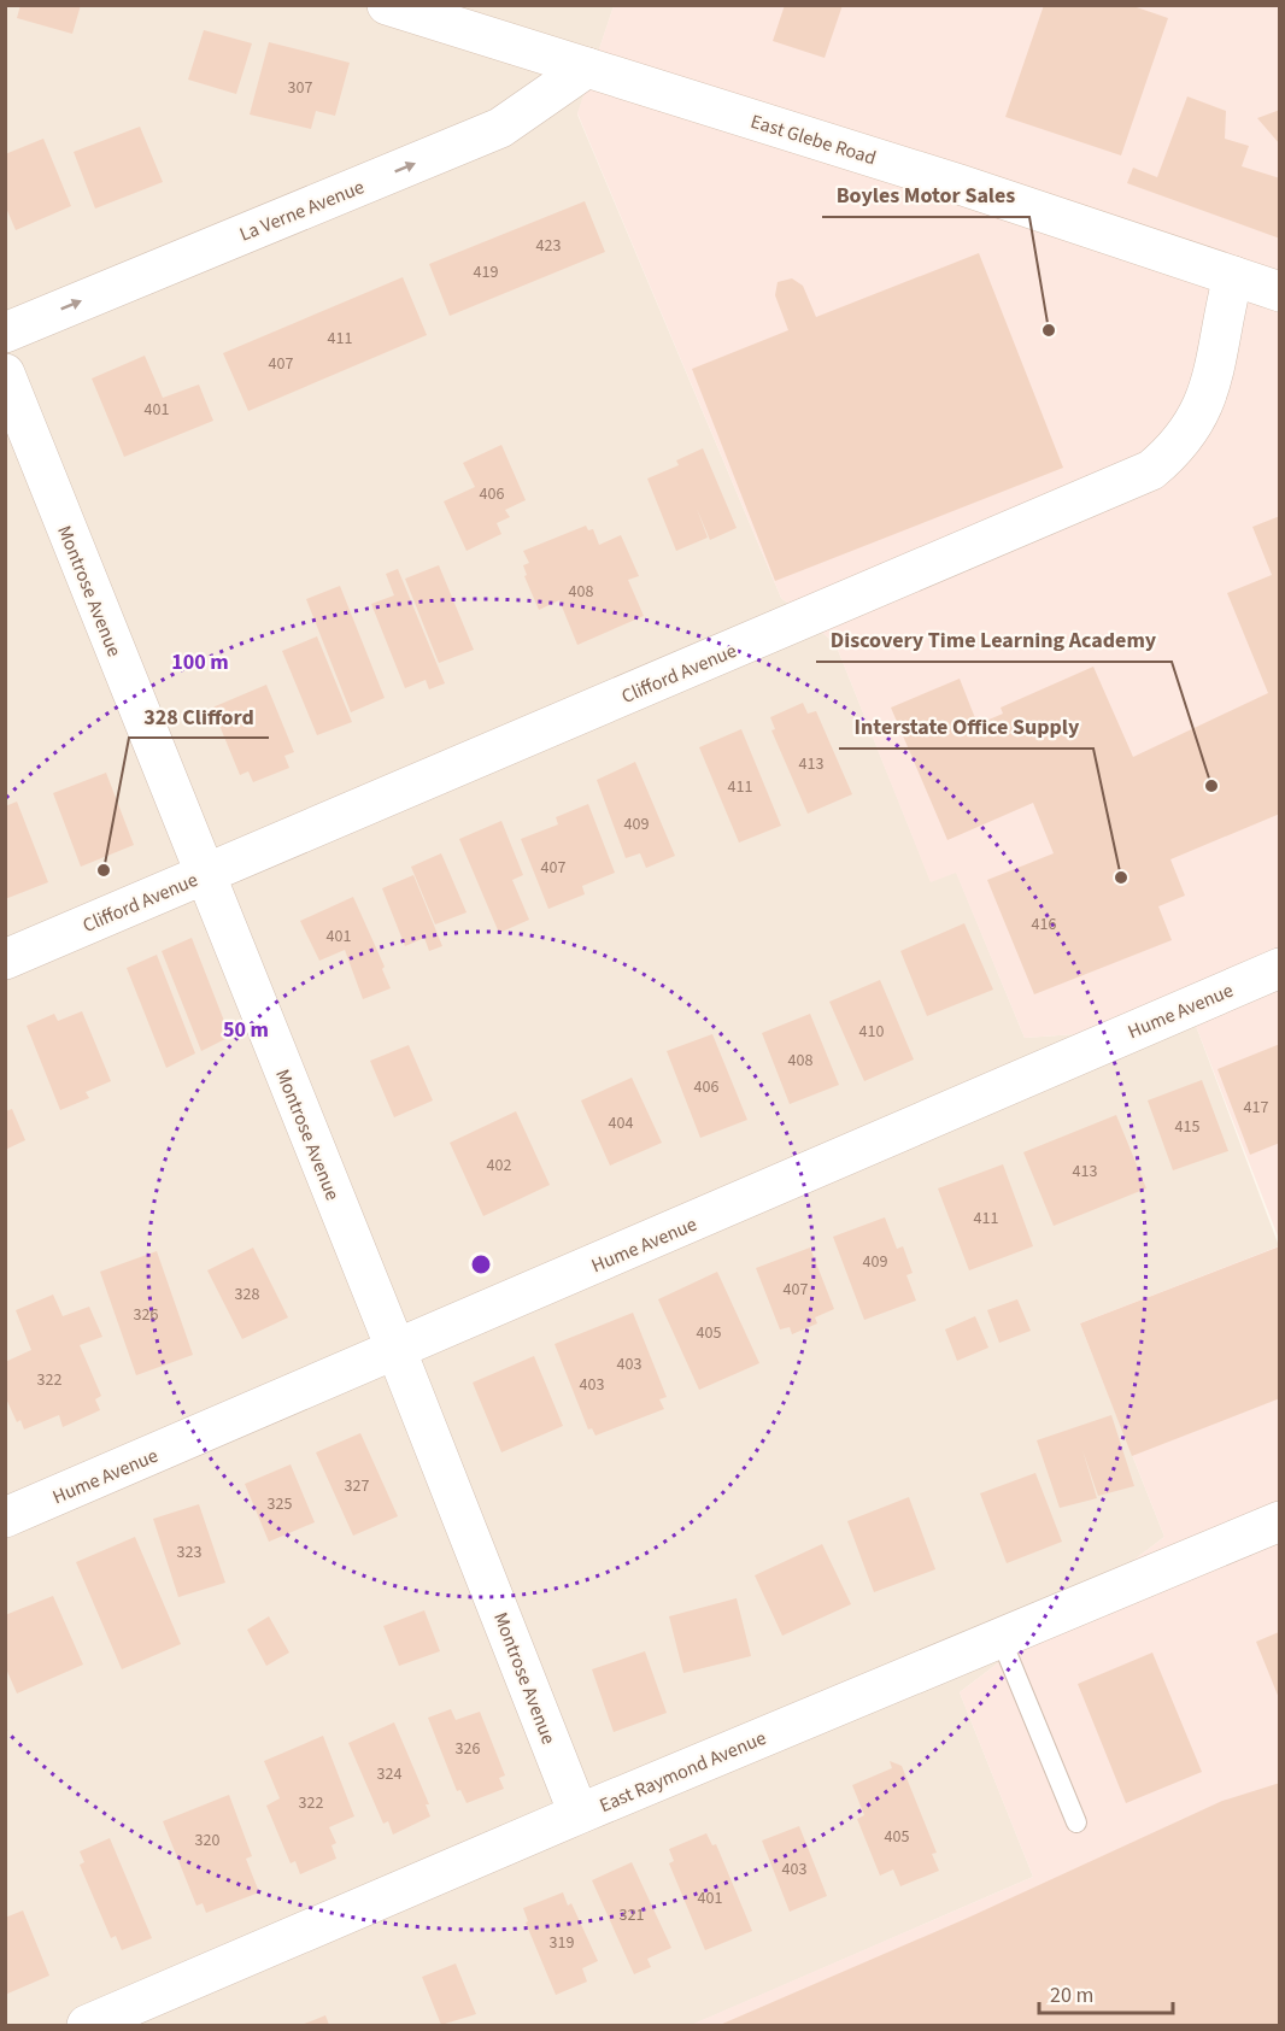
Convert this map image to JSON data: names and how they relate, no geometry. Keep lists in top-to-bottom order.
{
  "streets": {
    "street": [
      "East Glebe Road",
      "La Verne Avenue",
      "Montrose Avenue",
      "Clifford Avenue",
      "Hume Avenue",
      "East Raymond Avenue"
    ]
  },
  "crossings": [
    ["East Glebe Road", "La Verne Avenue"],
    ["East Glebe Road", "Clifford Avenue"],
    ["Montrose Avenue", "Clifford Avenue"],
    ["Montrose Avenue", "Hume Avenue"],
    ["Montrose Avenue", "East Raymond Avenue"]
  ],
  "one_way": ["La Verne Avenue"],
  "places": [
    "Boyles Motor Sales",
    "Discovery Time Learning Academy",
    "328 Clifford",
    "Interstate Office Supply"
  ],
  "house_numbers": [
    "307",
    "423",
    "419",
    "411",
    "407",
    "401",
    "406",
    "408",
    "413",
    "411",
    "409",
    "407",
    "416",
    "401",
    "410",
    "408",
    "406",
    "417",
    "404",
    "415",
    "402",
    "413",
    "411",
    "409",
    "407",
    "328",
    "326",
    "405",
    "403",
    "322",
    "403",
    "327",
    "325",
    "323",
    "326",
    "324",
    "322",
    "405",
    "320",
    "403",
    "401",
    "321",
    "319"
  ],
  "scale_bar": "20 m",
  "rings": ["100 m", "50 m"]
}
